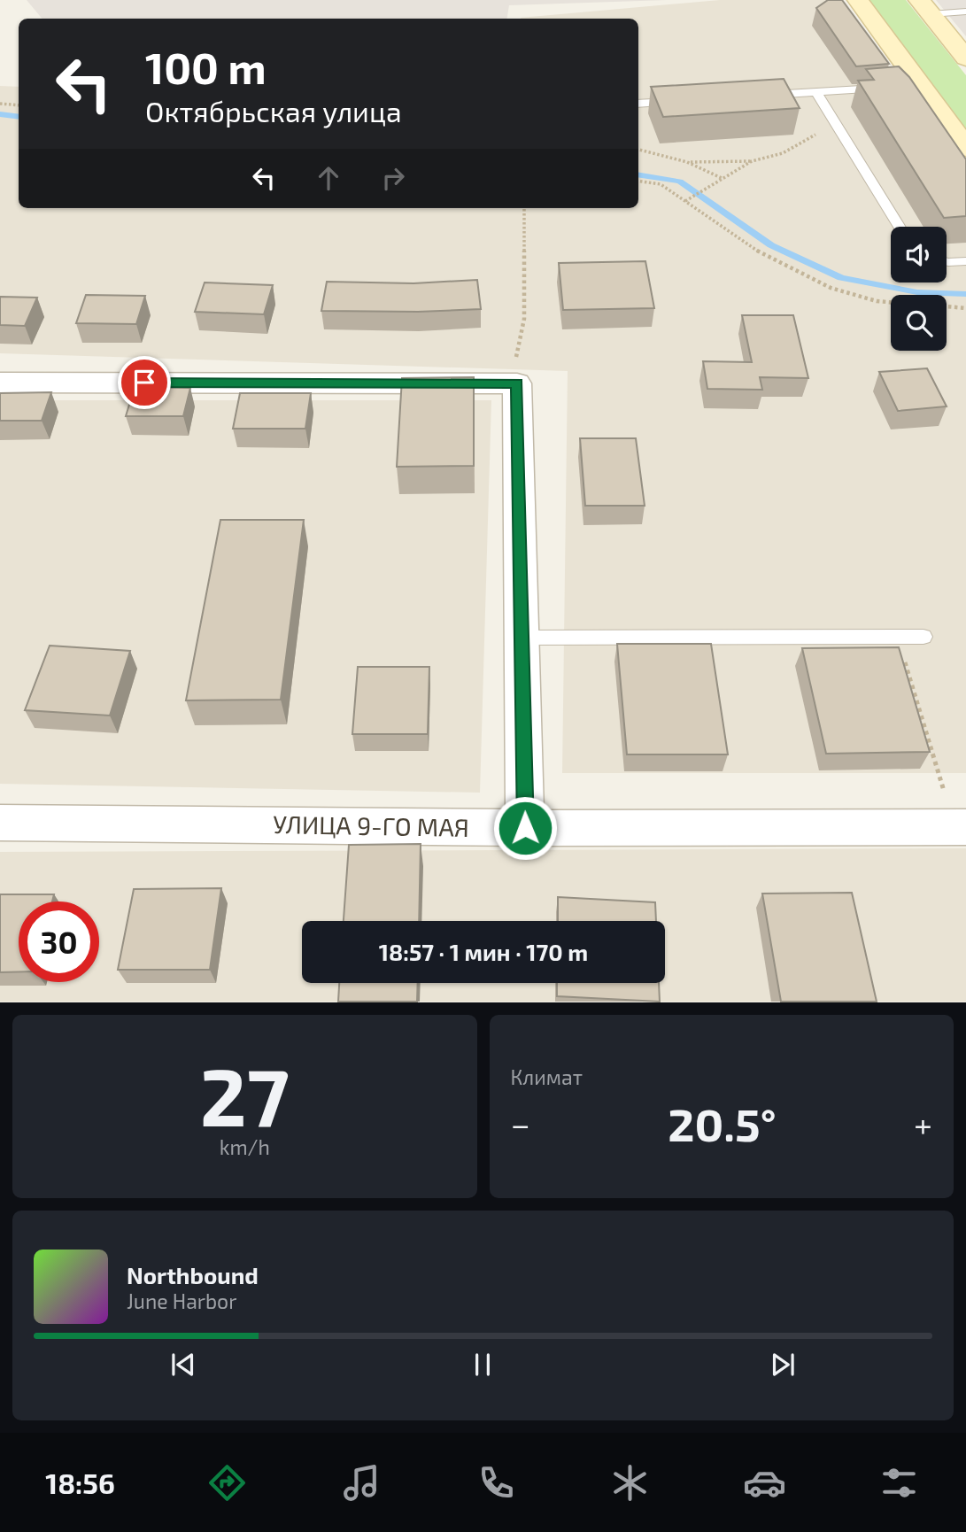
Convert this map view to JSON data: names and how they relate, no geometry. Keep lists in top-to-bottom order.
{
  "streets": {
    "street": ["УЛИЦА 9-ГО МАЯ"]
  },
  "page": {
    "turn": ["100 m", "Октябрьская улица"],
    "limit": "30",
    "trip": "18:57 · 1 мин · 170 m",
    "tile": [
      ["27", "km/h"],
      "Климат"
    ],
    "heat": ["−", "20.5°", "+"],
    "song": ["Northbound", "June Harbor"],
    "tabs": "18:56"
  }
}
